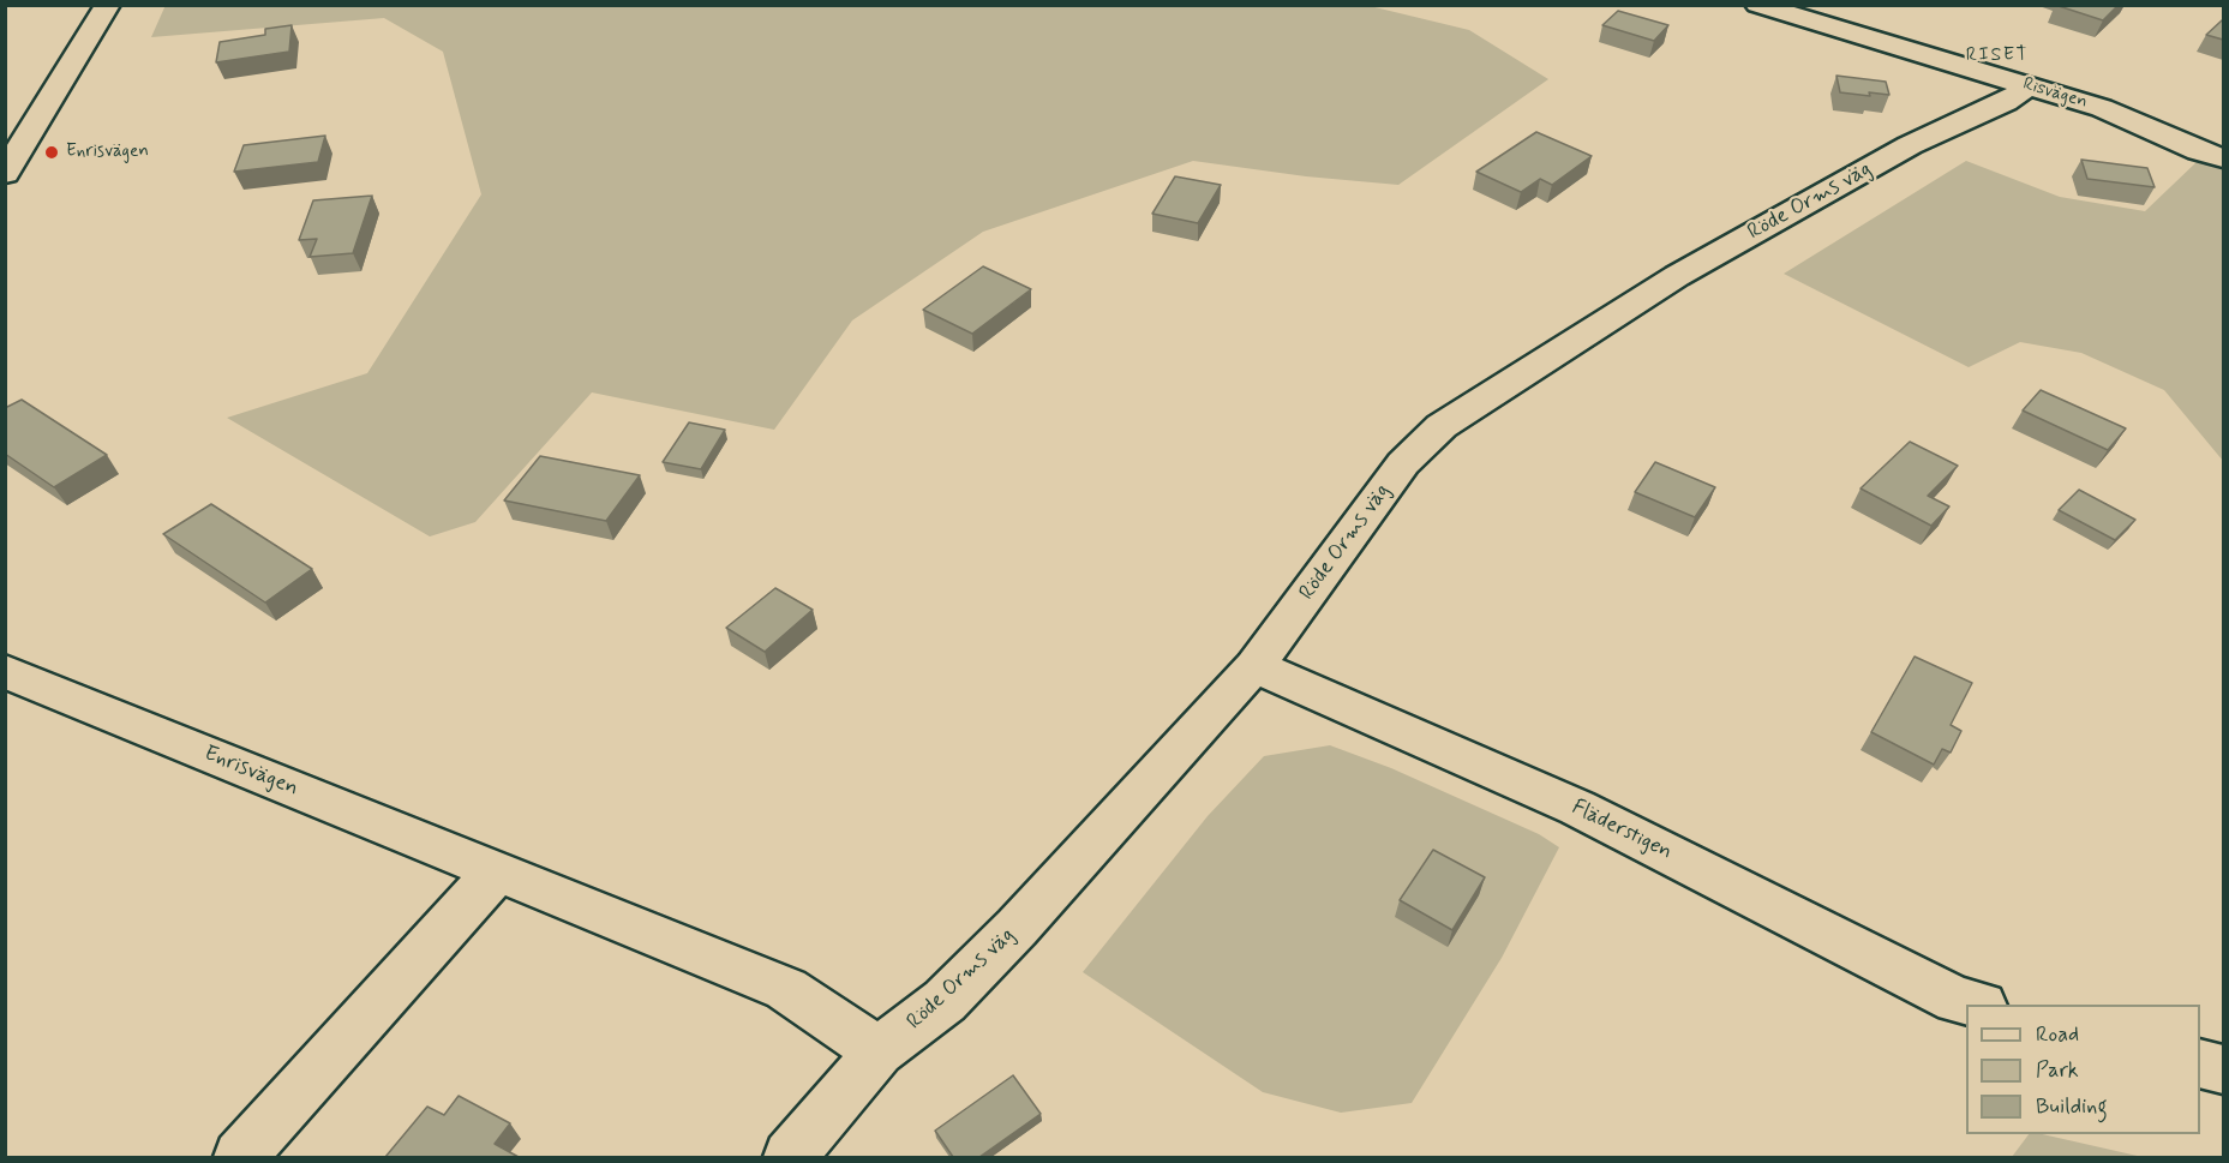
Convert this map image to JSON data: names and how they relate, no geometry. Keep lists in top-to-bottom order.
{
  "streets": {
    "street": [
      "Risvägen",
      "Röde Orms väg",
      "Enrisvägen",
      "Fläderstigen"
    ]
  },
  "crossings": [
    ["Risvägen", "Röde Orms väg"],
    ["Röde Orms väg", "Enrisvägen"],
    ["Röde Orms väg", "Fläderstigen"]
  ],
  "districts": ["RISET"],
  "places": ["Enrisvägen"],
  "legend": ["Road", "Park", "Building"]
}
